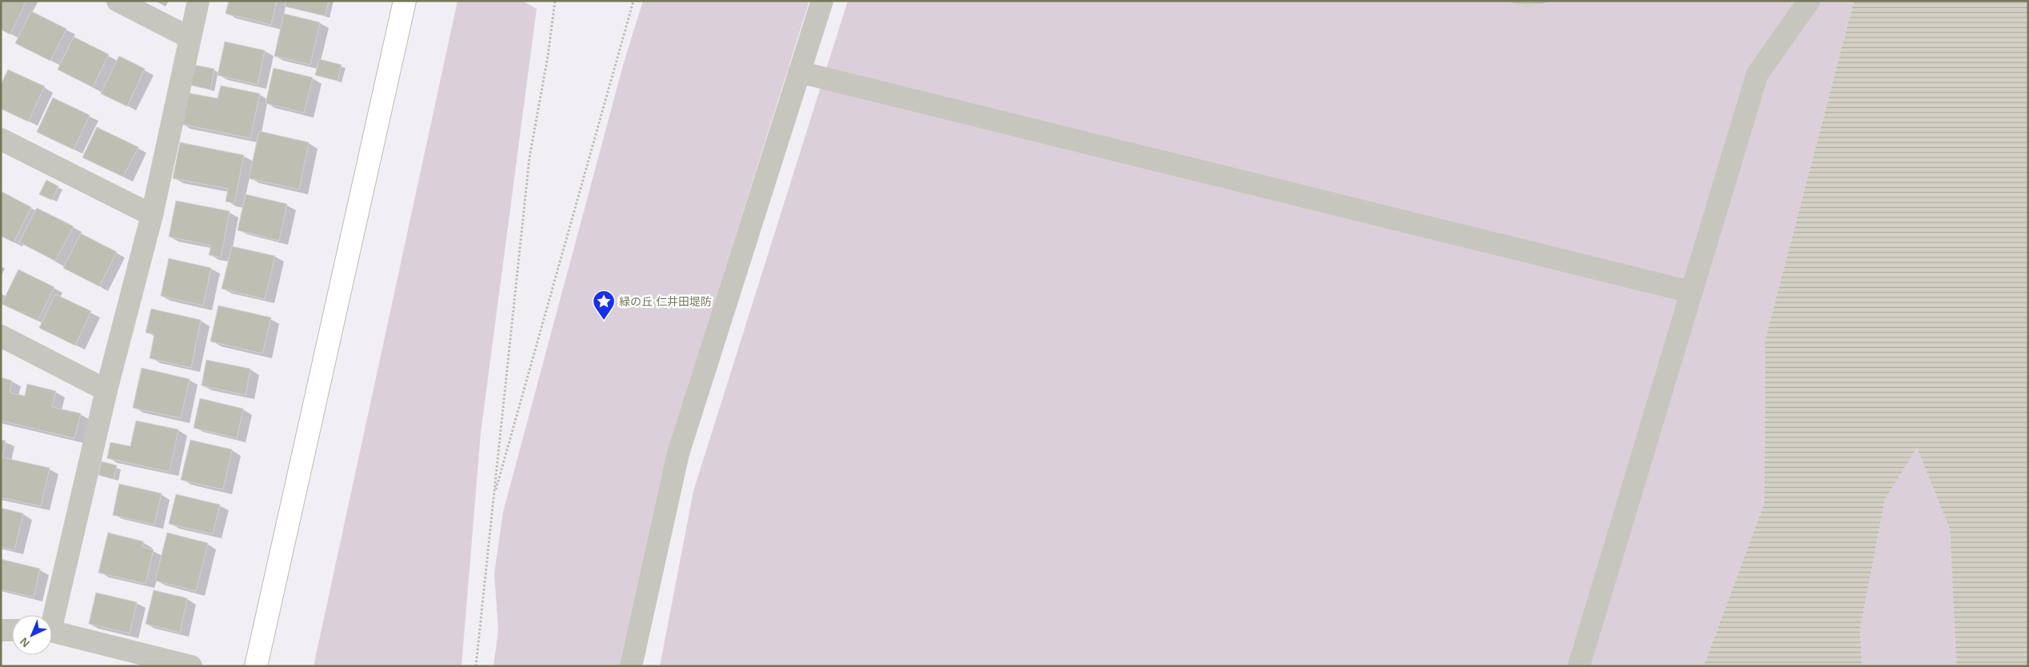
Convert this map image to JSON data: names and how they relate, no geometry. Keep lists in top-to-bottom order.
{
  "places": {
    "place": ["緑の丘 仁井田堤防"]
  },
  "north": "bottom left"
}
